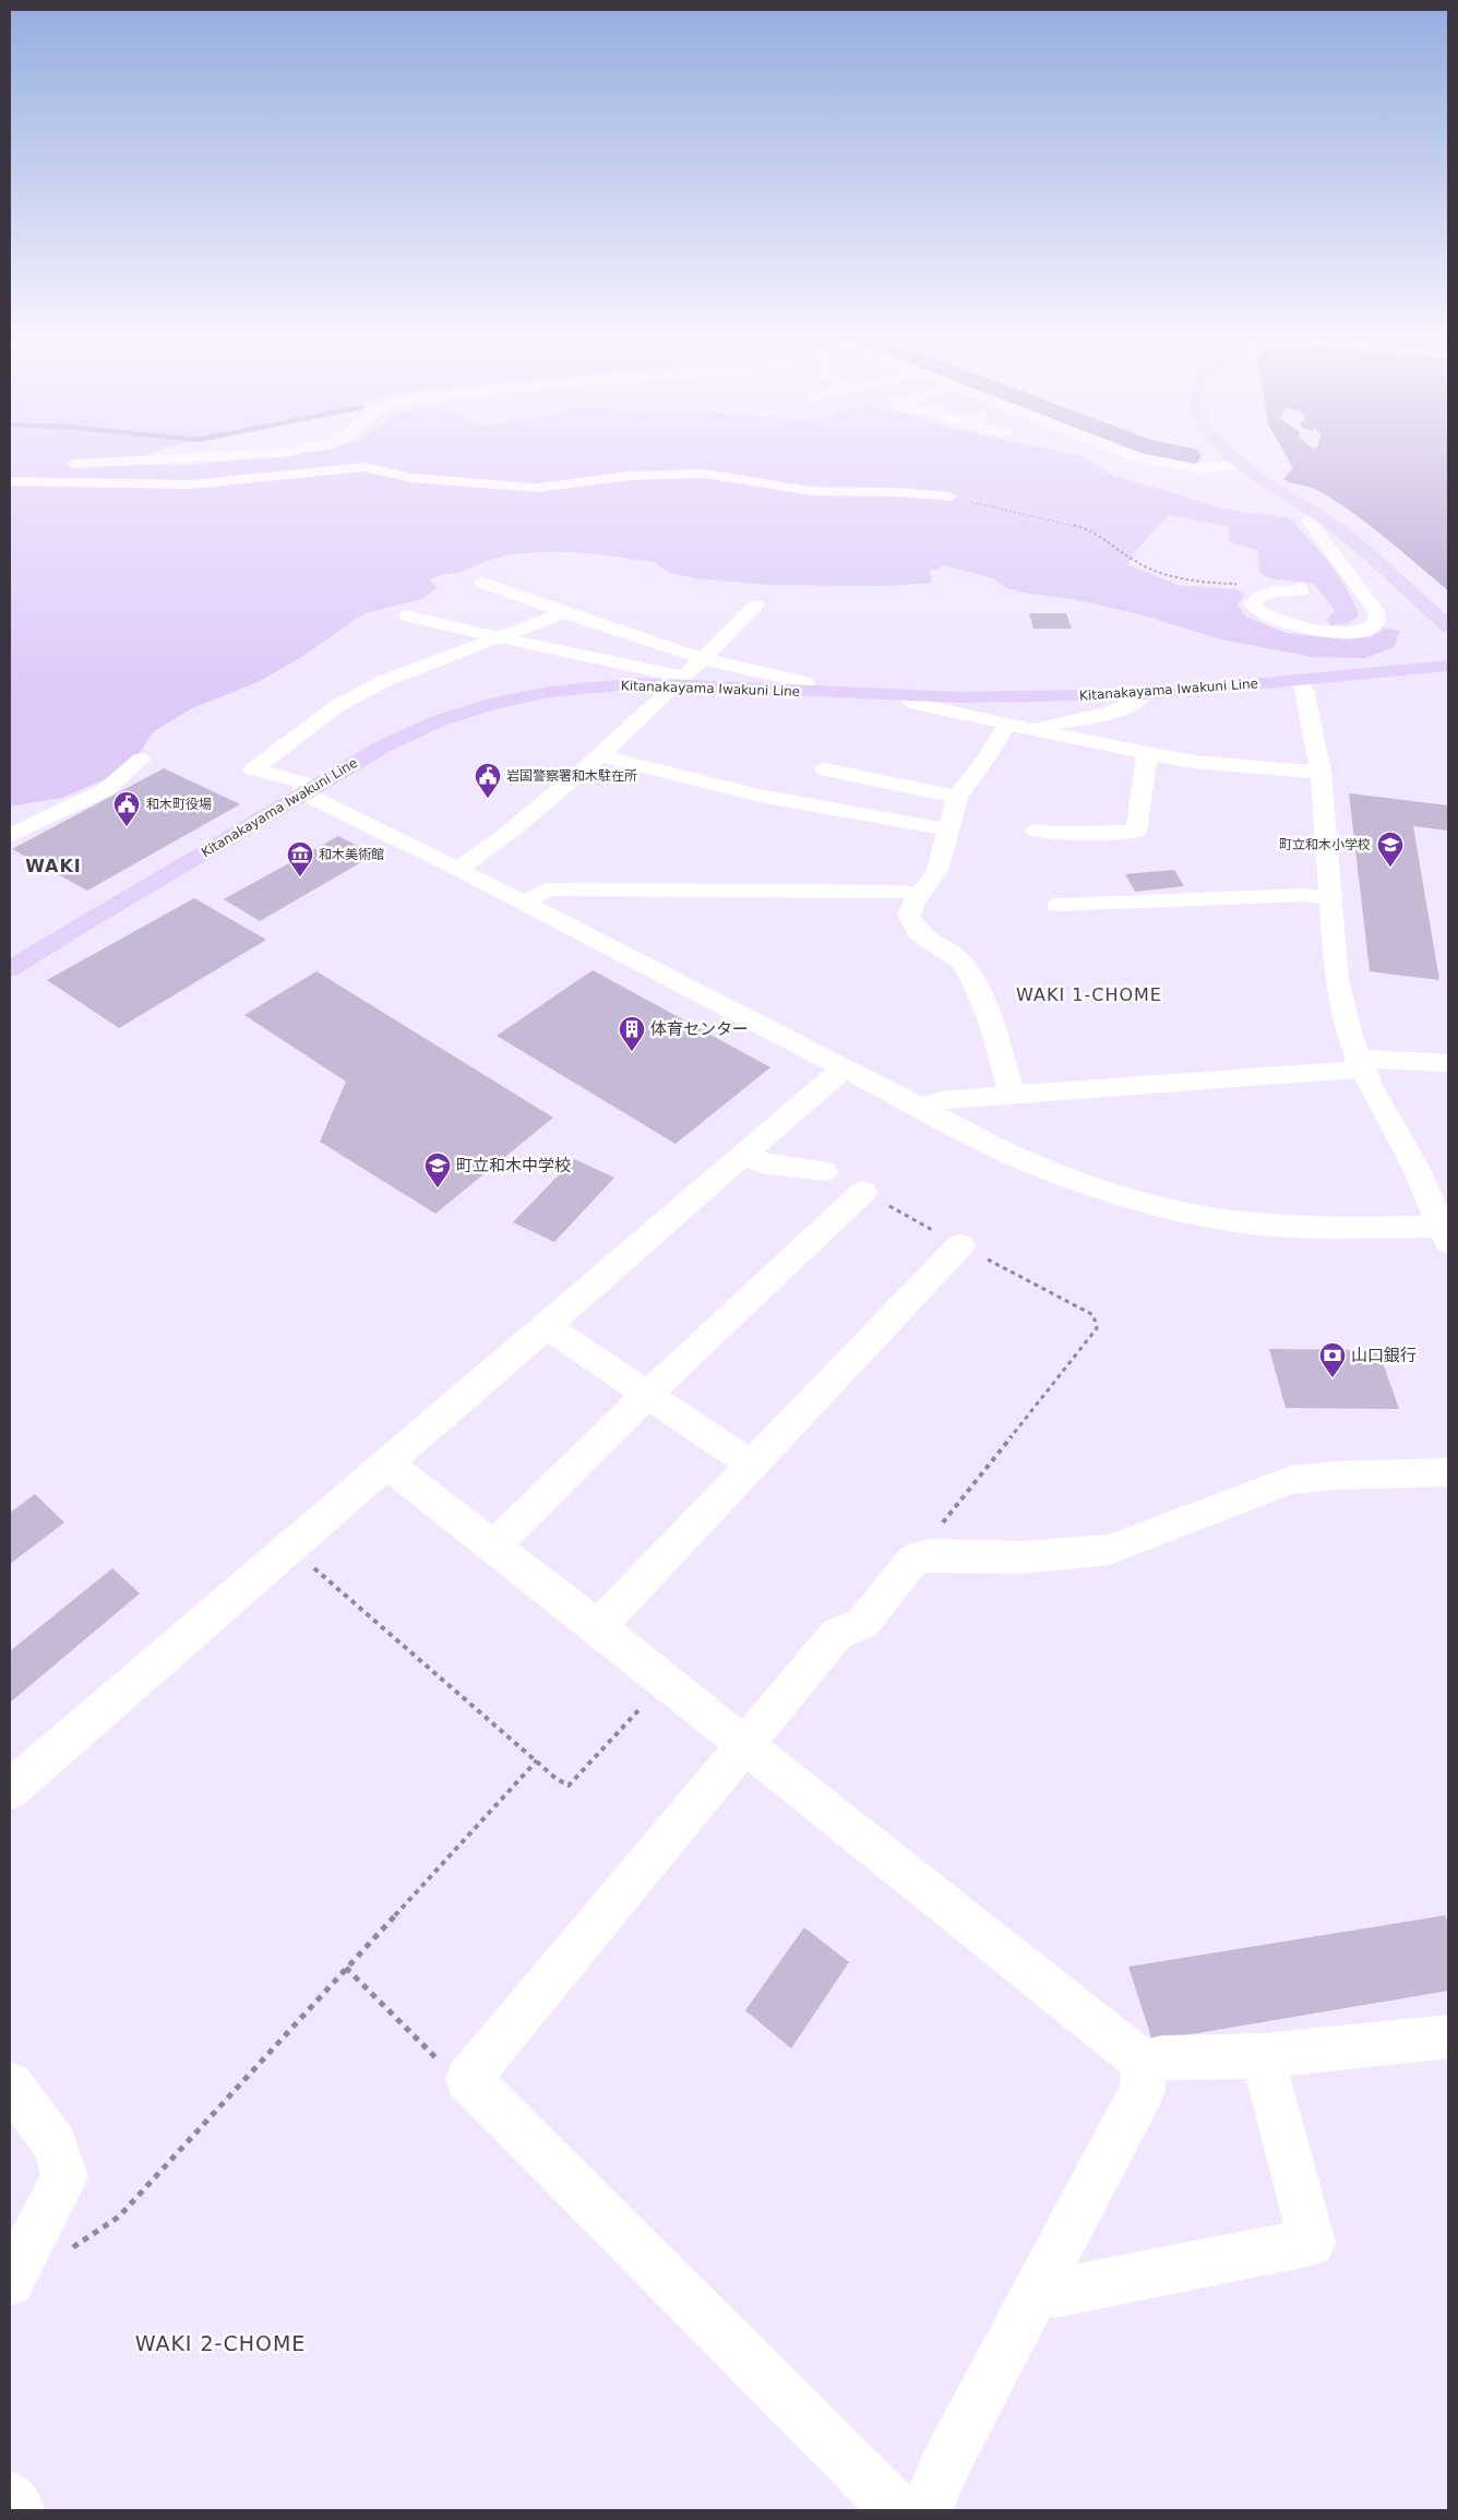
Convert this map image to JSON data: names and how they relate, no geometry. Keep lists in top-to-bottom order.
{
  "streets": {
    "main road": ["Kitanakayama Iwakuni Line"]
  },
  "districts": ["WAKI", "WAKI 1-CHOME", "WAKI 2-CHOME"],
  "places": {
    "public building": ["岩国警察署和木駐在所", "和木町役場"],
    "school or university": ["町立和木小学校", "町立和木中学校"],
    "museum": ["和木美術館"],
    "building": ["体育センター"],
    "bank": ["山口銀行"]
  }
}
